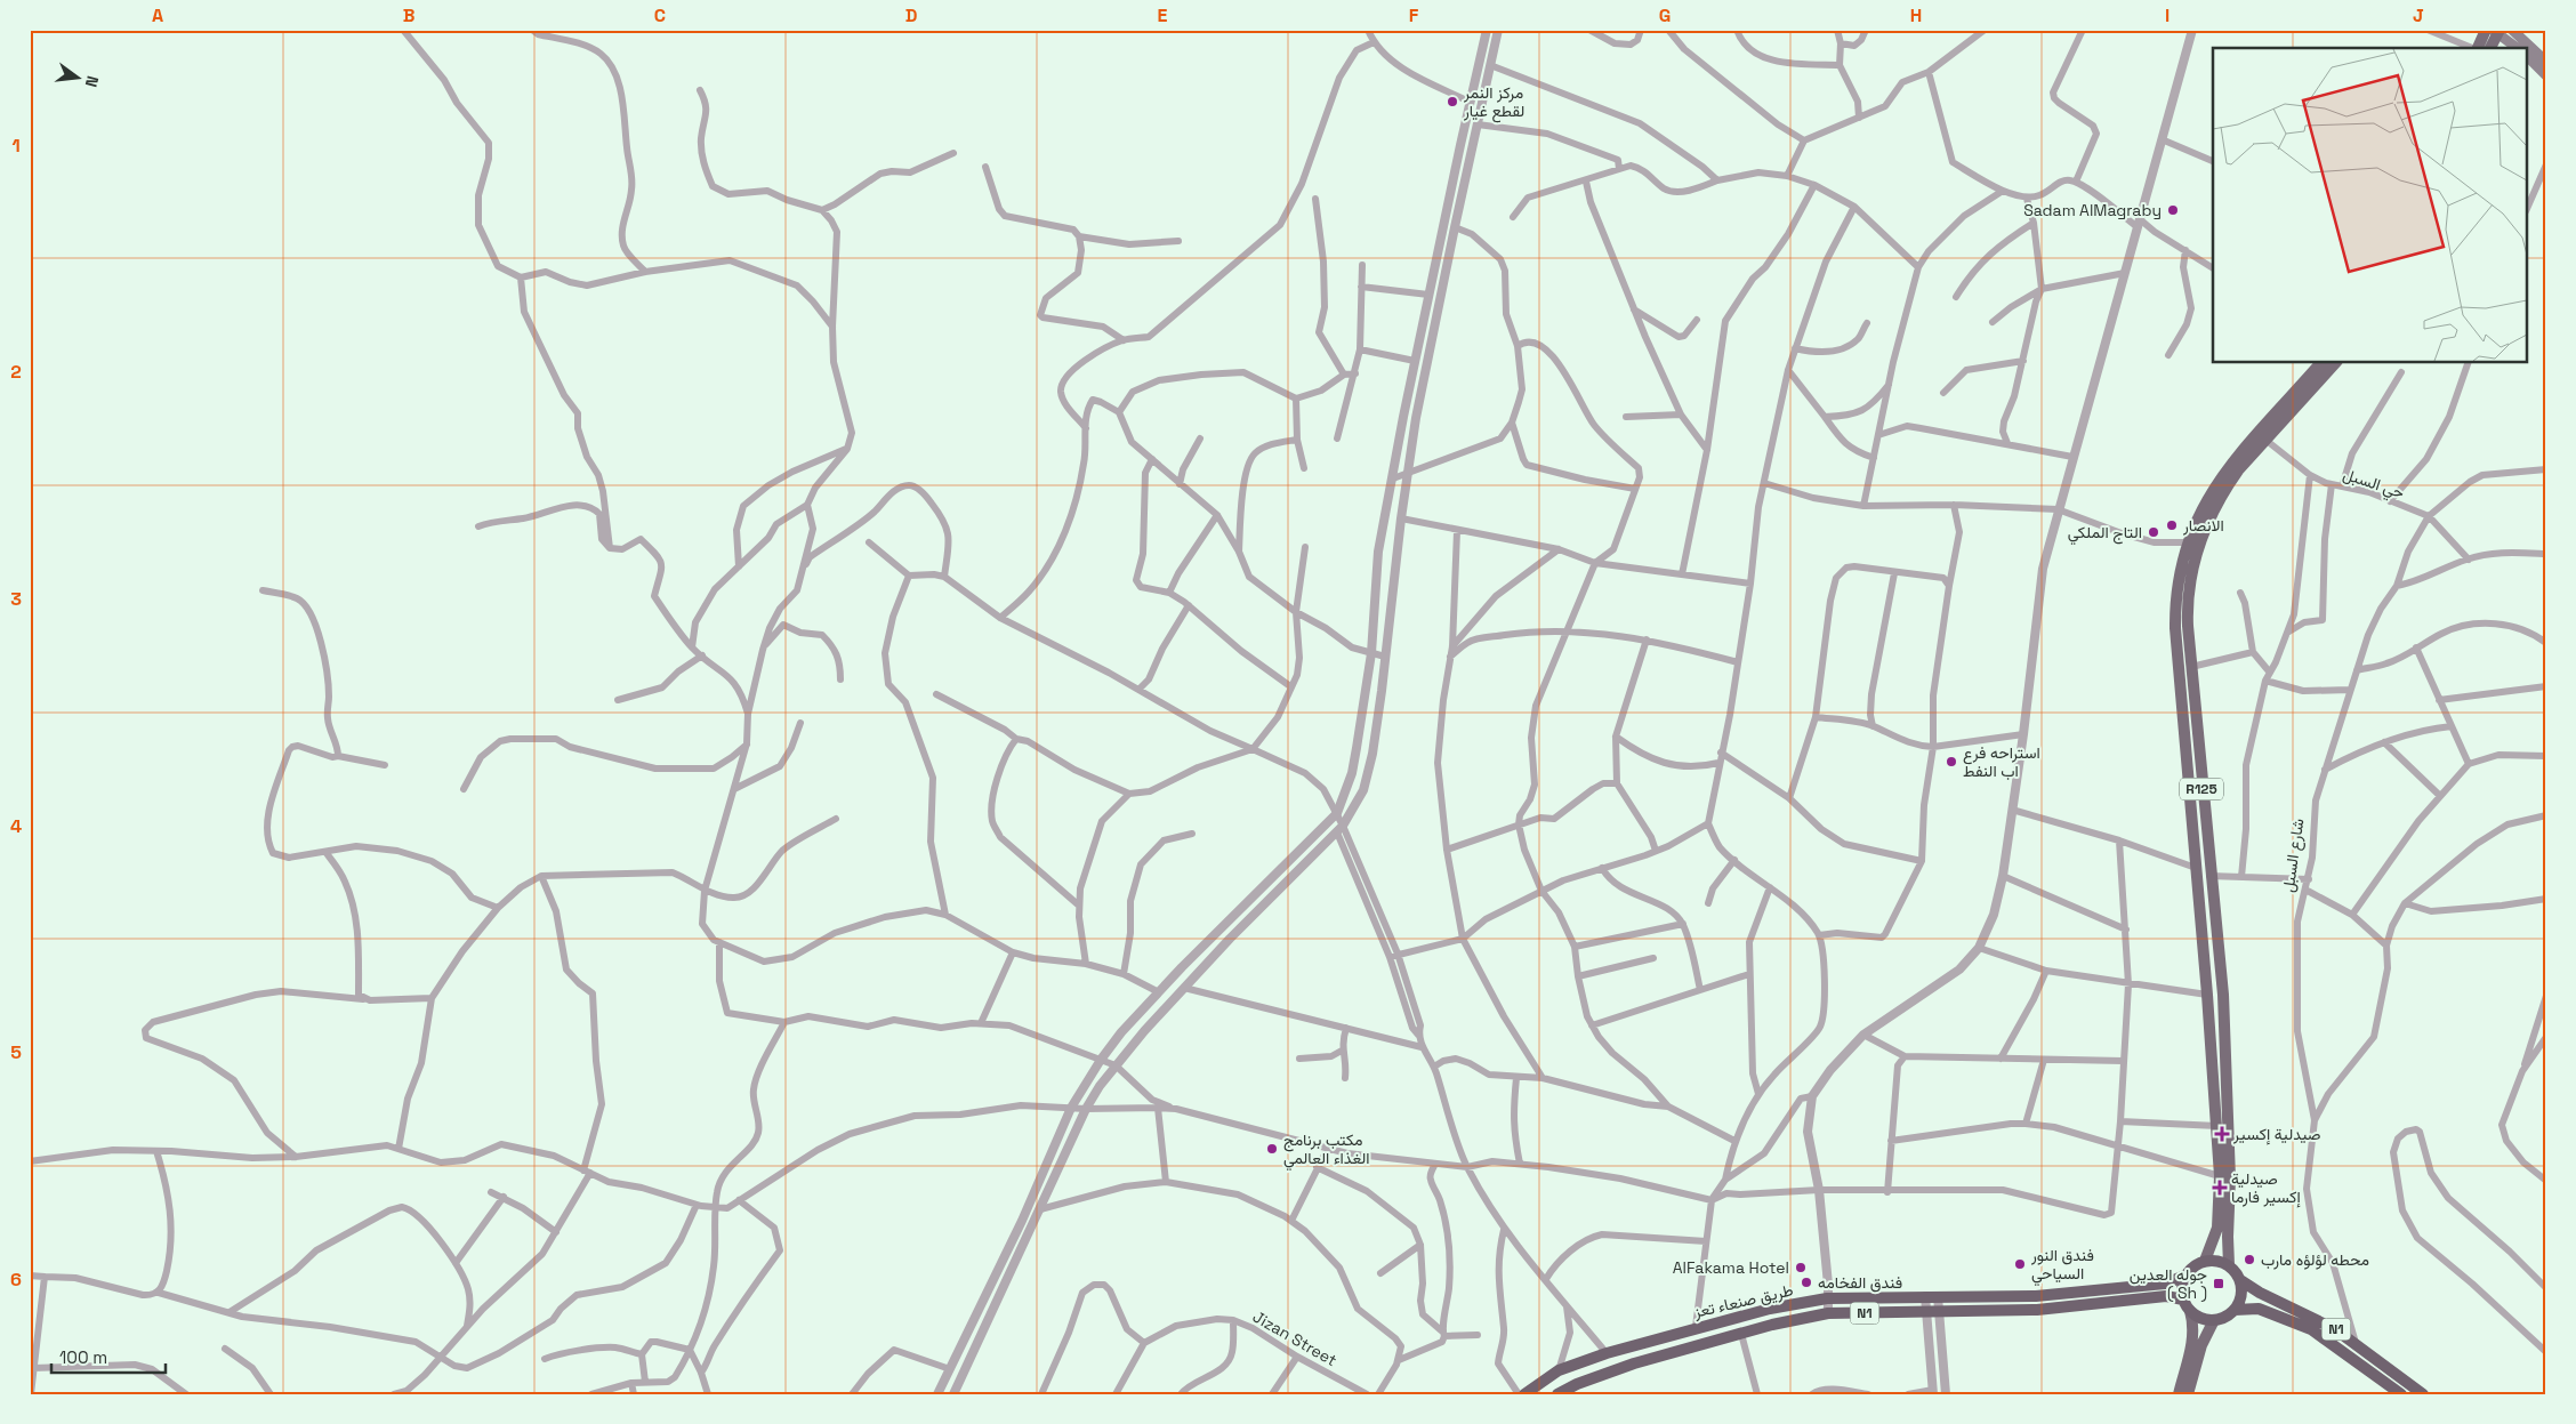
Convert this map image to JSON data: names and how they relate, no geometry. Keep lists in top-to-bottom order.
{
  "streets": {
    "highway": ["طريق صنعاء تعز", "N1"],
    "main road": ["R125"],
    "street": ["حي السبل", "شارع السبل", "Jizan Street"]
  },
  "crossings": [
    ["حي السبل", "R125"],
    ["حي السبل", "شارع السبل"],
    ["R125", "طريق صنعاء تعز"],
    ["R125", "N1"],
    ["شارع السبل", "N1"],
    ["طريق صنعاء تعز", "N1"]
  ],
  "places": {
    "other": [
      "مركز النمر لقطع غيار",
      "Sadam AlMagraby",
      "الانصار",
      "التاج الملكي",
      "استراحه فرع اب النفط",
      "مكتب برنامج الغذاء العالمي",
      "محطه لؤلؤه مارب",
      "فندق النور السياحي",
      "AlFakama Hotel",
      "فندق الفخامه"
    ],
    "health": ["صيدلية إكسير", "صيدلية إكسير فارما"],
    "transit": ["جوله العدين ( Sh )"]
  },
  "scale_bar": "100 m",
  "north": "right",
  "grid": {
    "columns": [
      "A",
      "B",
      "C",
      "D",
      "E",
      "F",
      "G",
      "H",
      "I",
      "J"
    ],
    "rows": [
      "1",
      "2",
      "3",
      "4",
      "5",
      "6"
    ]
  }
}
